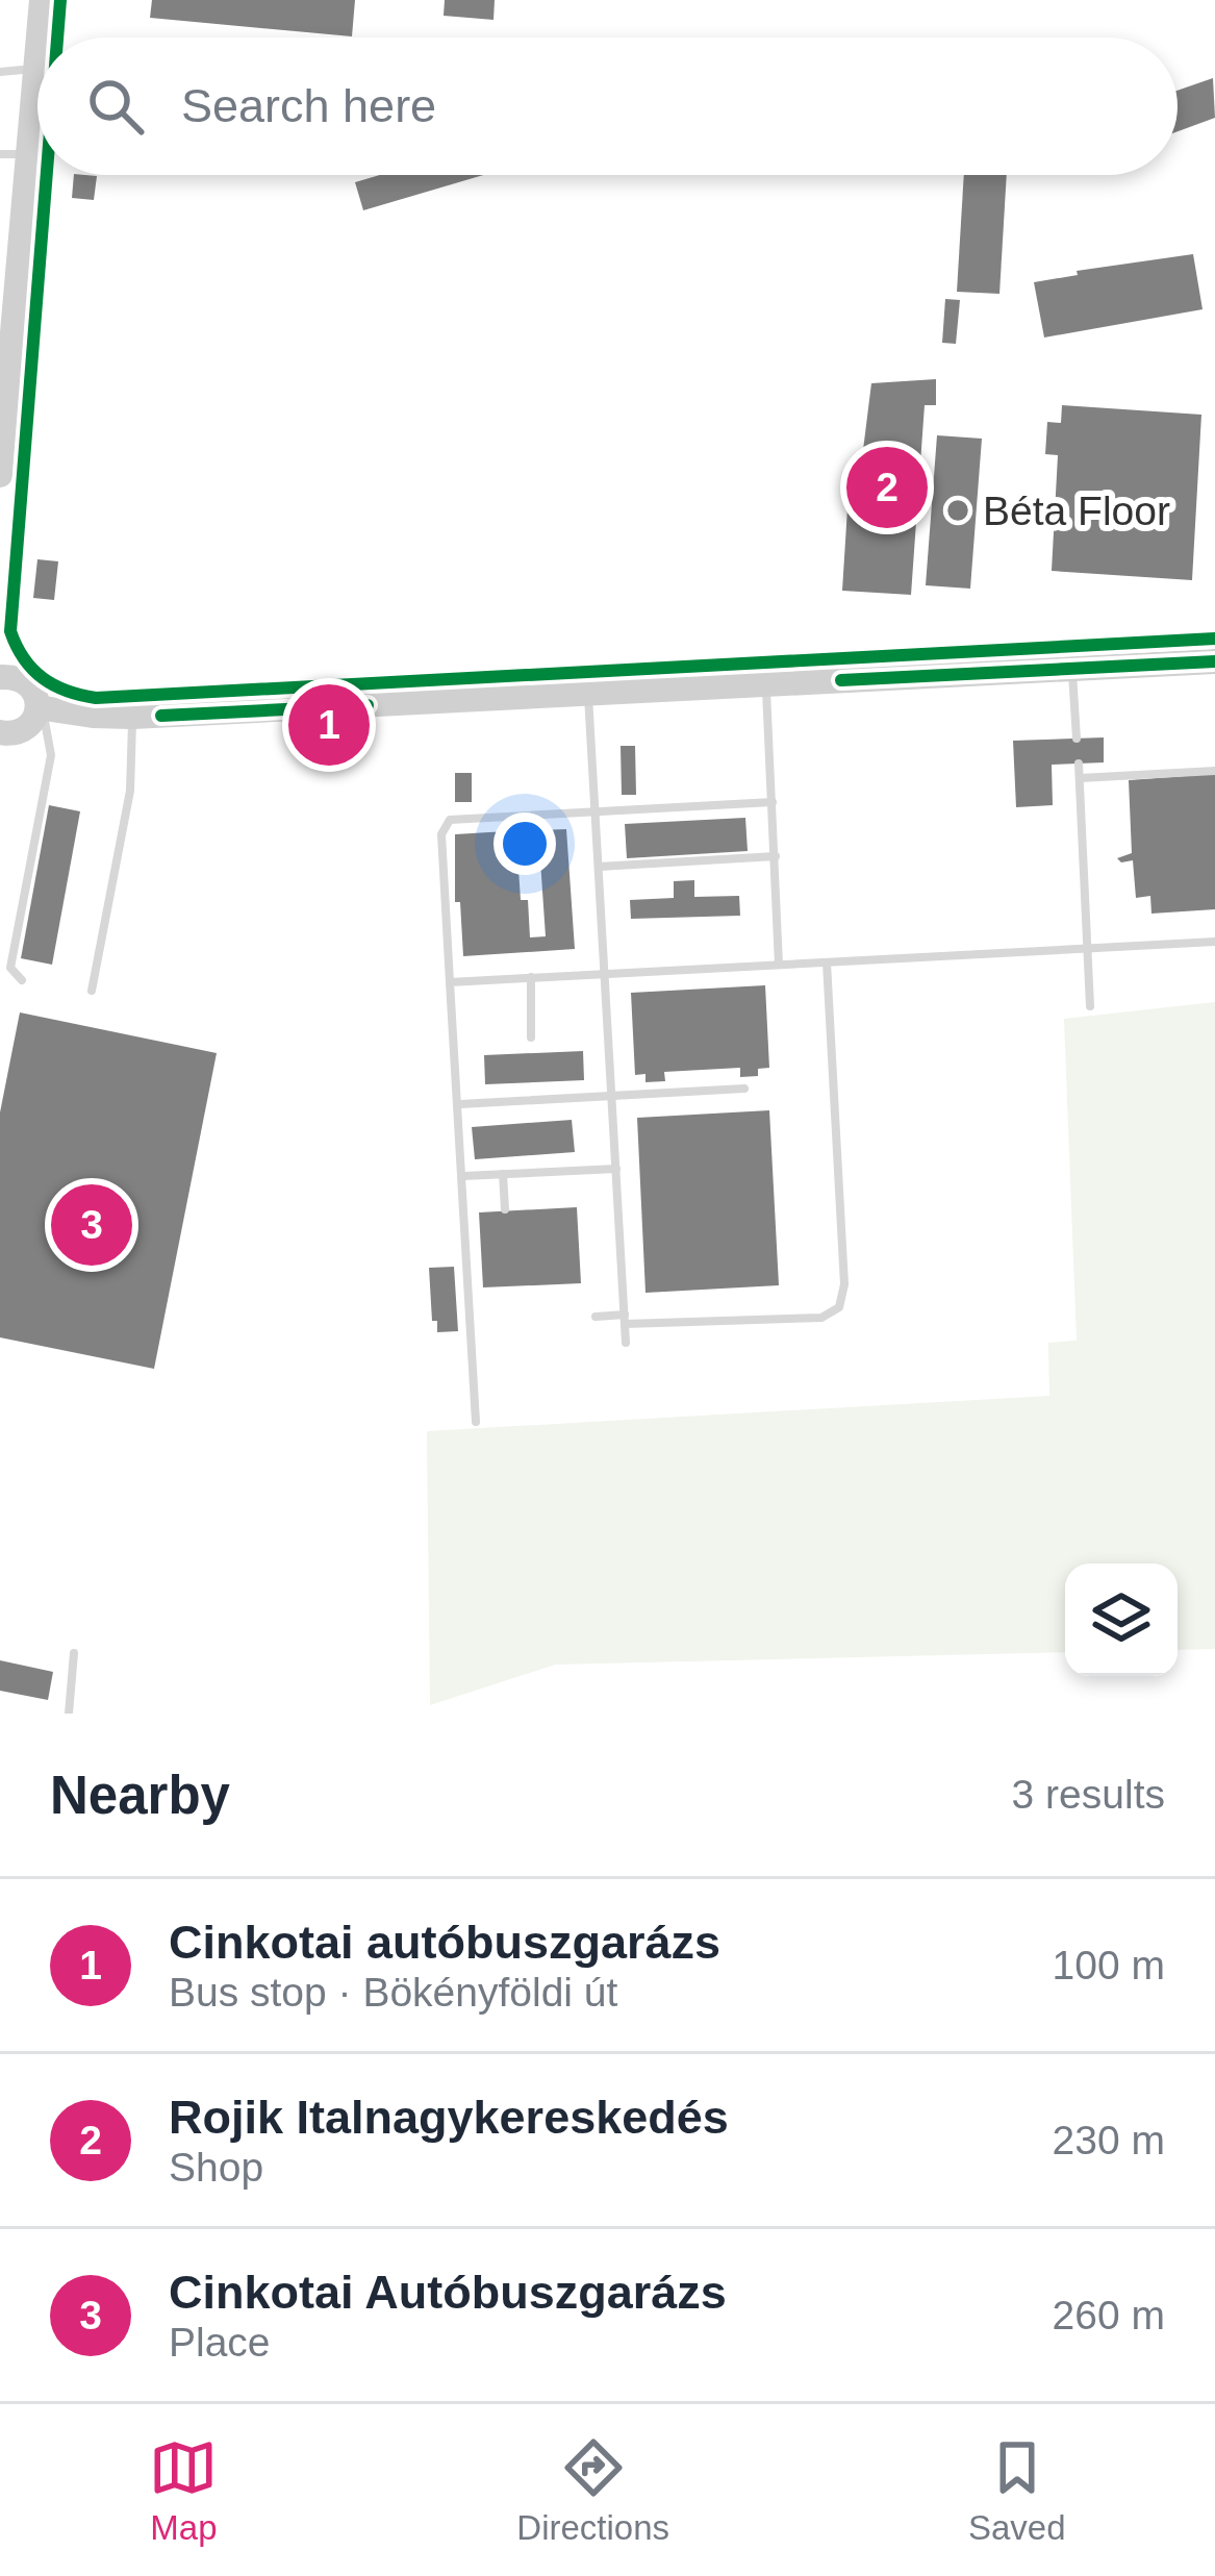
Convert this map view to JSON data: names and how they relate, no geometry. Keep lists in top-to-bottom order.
{
  "places": ["Béta Floor"],
  "page": {
    "search": "Search here",
    "pins": ["2", "1", "3"],
    "heading": ["Nearby", "3 results"],
    "list": [
      {
        "mark": "1",
        "name": "Cinkotai autóbuszgarázs",
        "note": "Bus stop · Bökényföldi út",
        "value": "100 m"
      },
      {
        "mark": "2",
        "name": "Rojik Italnagykereskedés",
        "note": "Shop",
        "value": "230 m"
      },
      {
        "mark": "3",
        "name": "Cinkotai Autóbuszgarázs",
        "note": "Place",
        "value": "260 m"
      }
    ],
    "nav": ["Map", "Directions", "Saved"]
  }
}
